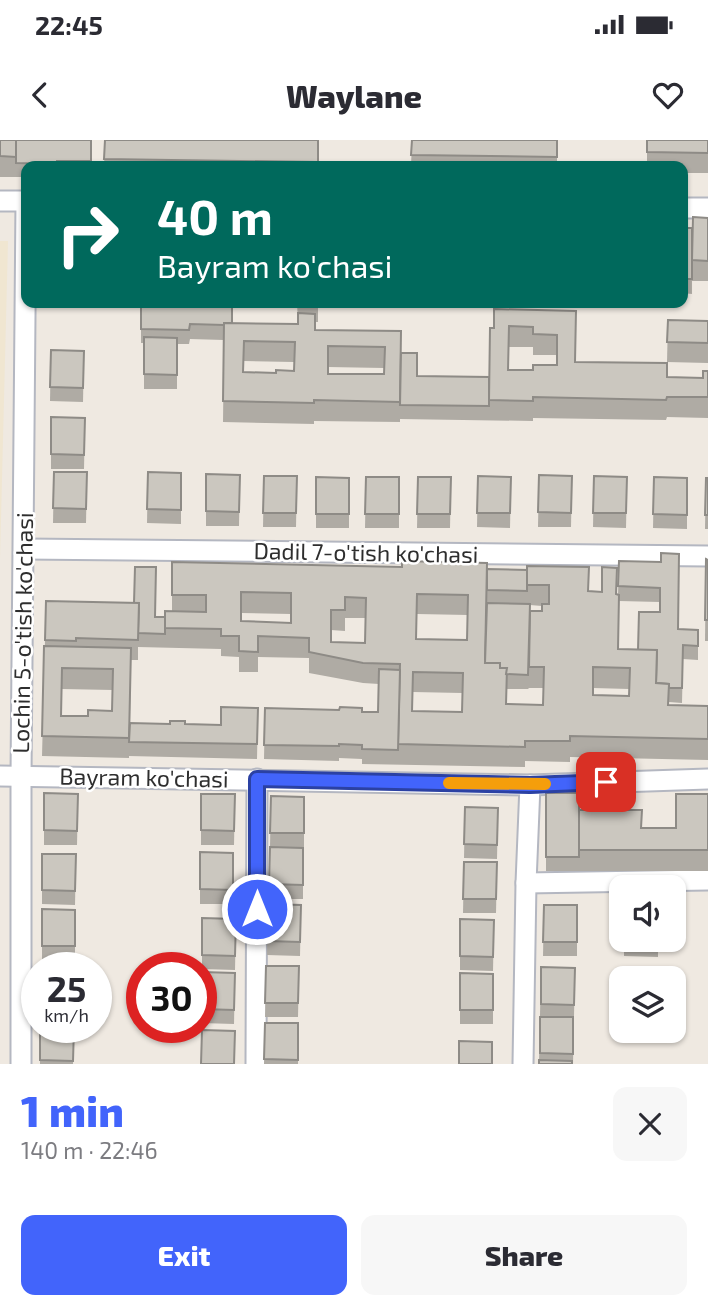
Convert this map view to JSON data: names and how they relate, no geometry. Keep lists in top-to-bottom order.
{
  "streets": {
    "street": ["Dadil 7-o'tish ko'chasi", "Lochin 5-o'tish ko'chasi", "Bayram ko'chasi"]
  },
  "crossings": [
    ["Dadil 7-o'tish ko'chasi", "Lochin 5-o'tish ko'chasi"],
    ["Lochin 5-o'tish ko'chasi", "Bayram ko'chasi"]
  ],
  "page": {
    "status": "22:45",
    "header": "Waylane",
    "turn": ["40 m", "Bayram ko'chasi"],
    "speed": "25 km/h",
    "limit": "30",
    "heading": ["1 min", "140 m · 22:46"],
    "buttons": ["Exit", "Share"]
  }
}
